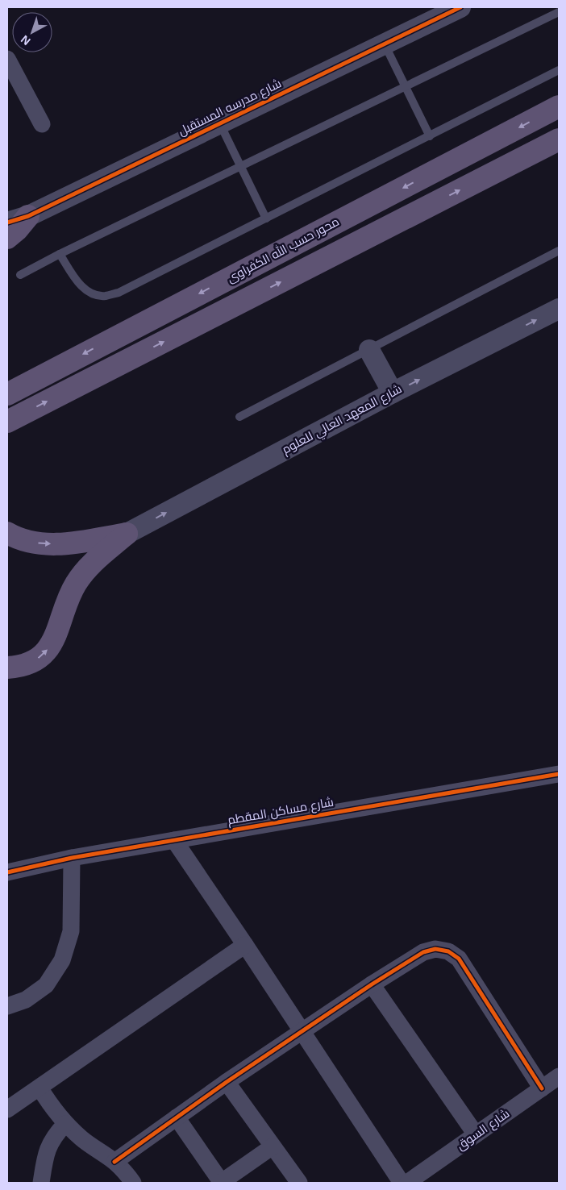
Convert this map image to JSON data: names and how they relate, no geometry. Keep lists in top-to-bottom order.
{
  "streets": {
    "main road": ["محور حسب الله الكفراوى"],
    "street": [
      "شارع مدرسه المستقبل",
      "شارع المعهد العالي للعلوم",
      "شارع مساكن المقطم",
      "شارع السوق"
    ]
  },
  "one_way": ["شارع المعهد العالي للعلوم"],
  "north": "bottom left"
}
